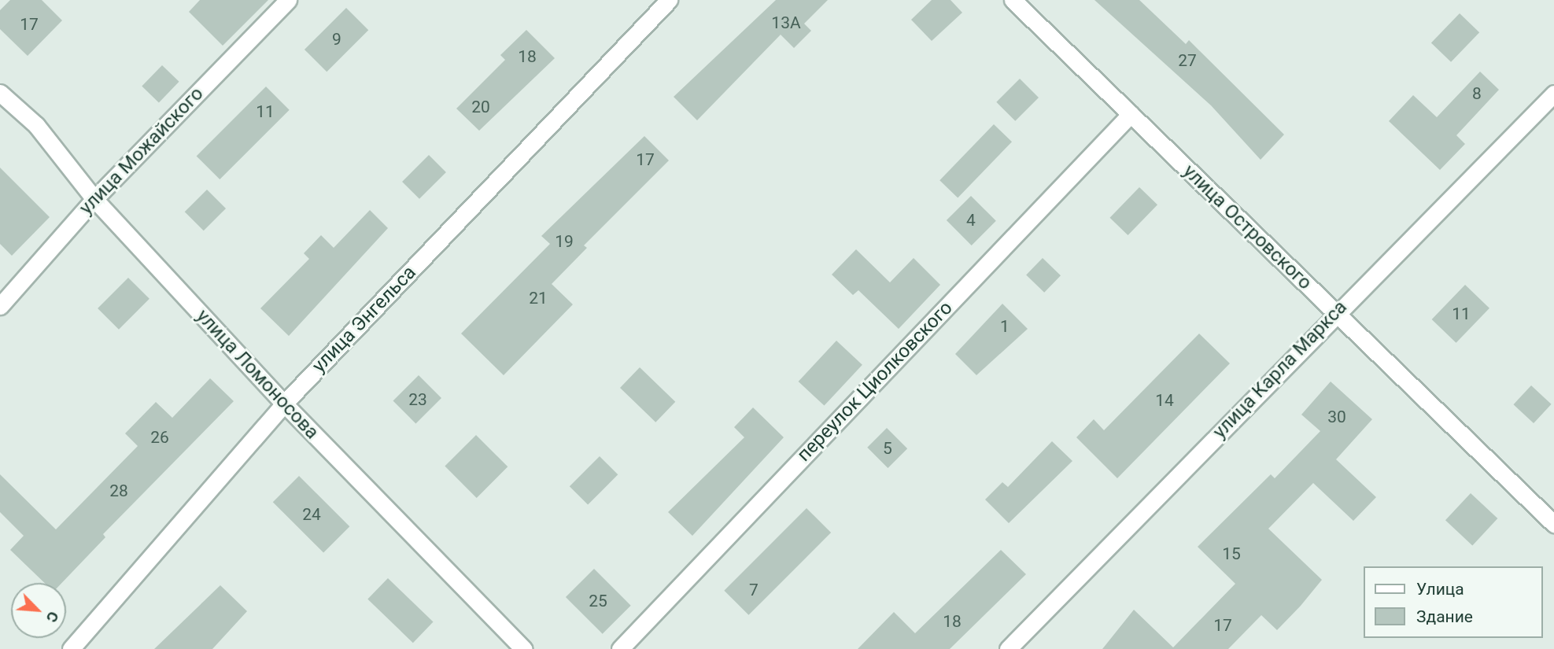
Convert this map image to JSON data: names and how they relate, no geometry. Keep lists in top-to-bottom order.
{
  "streets": {
    "street": [
      "улица Можайского",
      "улица Островского",
      "улица Энгельса",
      "улица Карла Маркса",
      "улица Ломоносова",
      "переулок Циолковского"
    ]
  },
  "crossings": [
    ["улица Можайского", "улица Ломоносова"],
    ["улица Островского", "улица Карла Маркса"],
    ["улица Островского", "переулок Циолковского"],
    ["улица Энгельса", "улица Ломоносова"]
  ],
  "house_numbers": [
    "13А",
    "17",
    "9",
    "18",
    "27",
    "8",
    "20",
    "11",
    "17",
    "4",
    "19",
    "21",
    "11",
    "1",
    "23",
    "14",
    "30",
    "26",
    "5",
    "28",
    "24",
    "15",
    "7",
    "25",
    "18",
    "17"
  ],
  "legend": ["Улица", "Здание"],
  "north": "bottom right"
}
